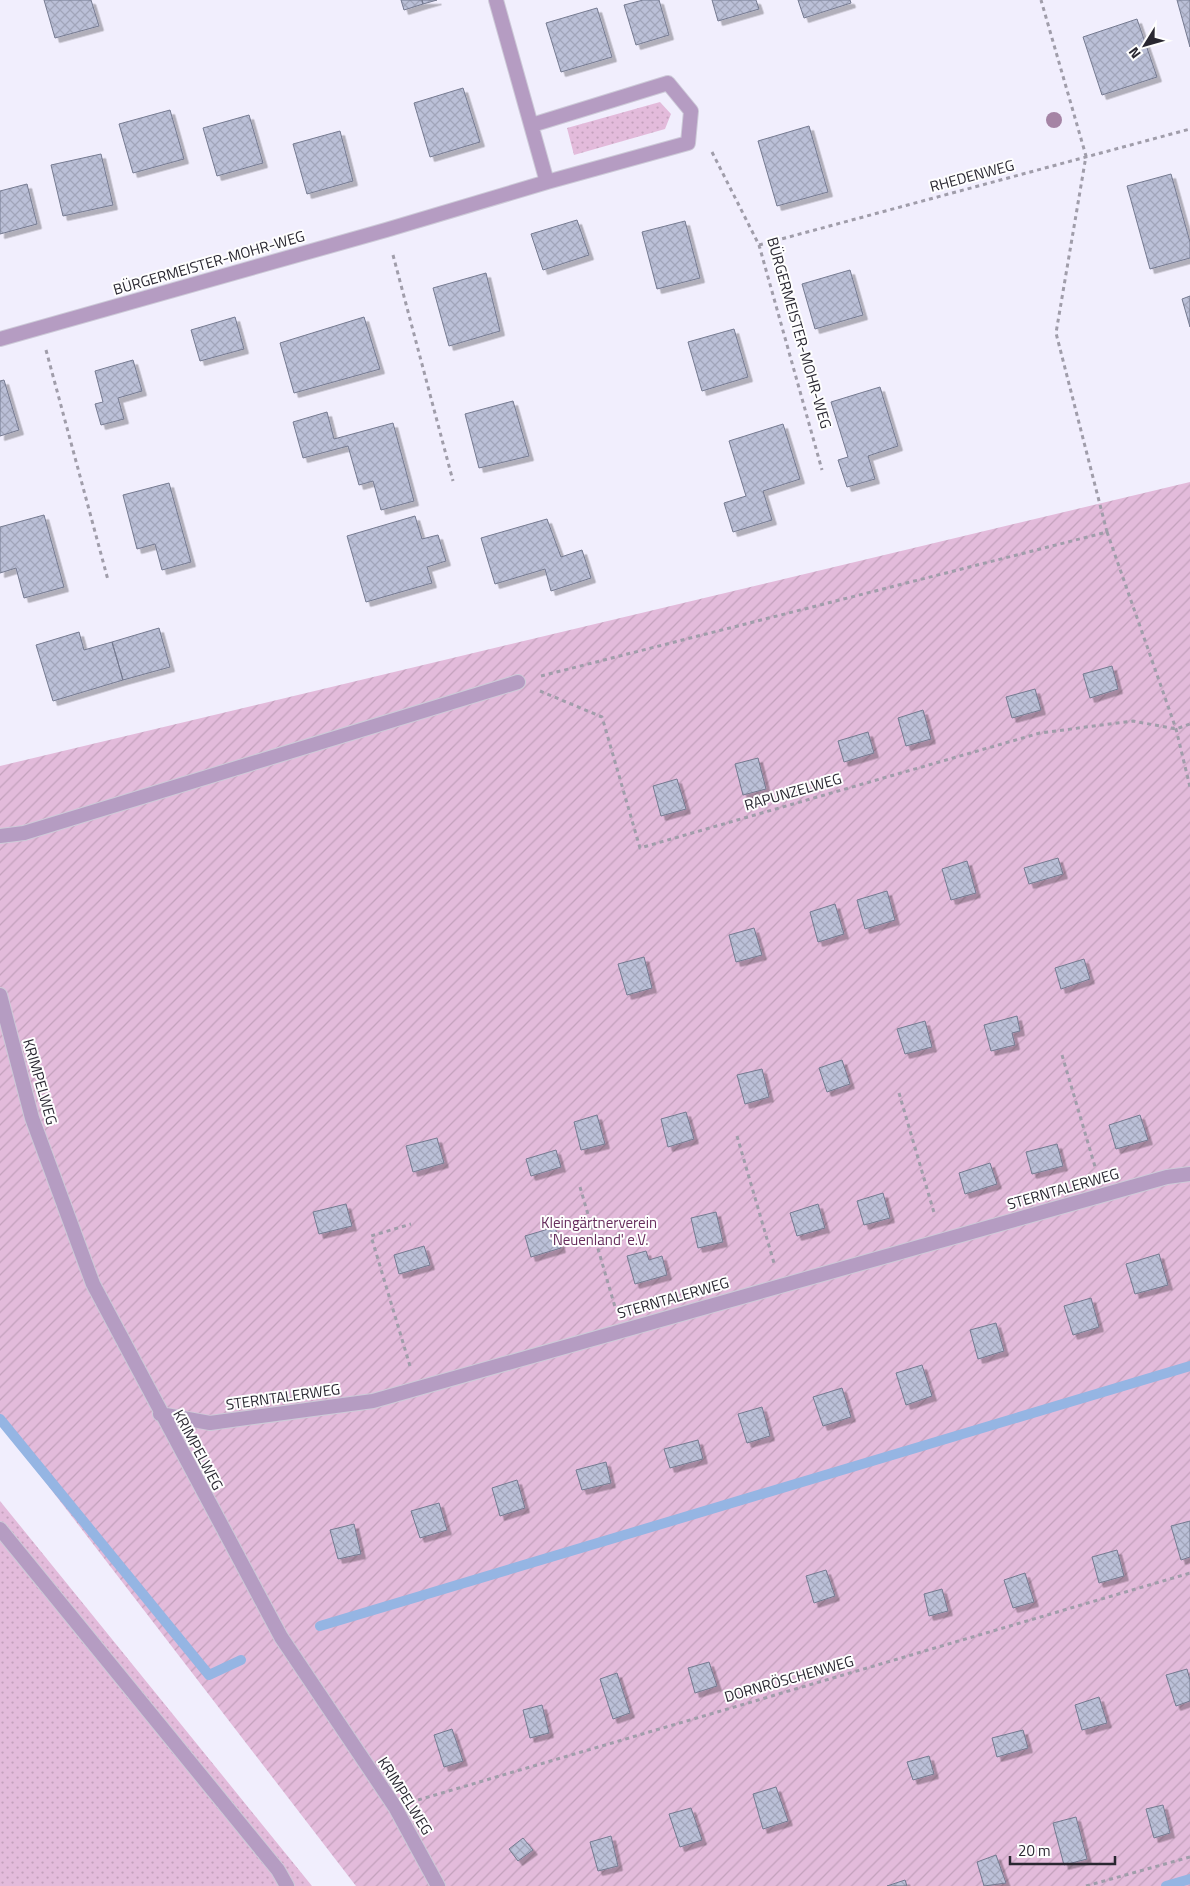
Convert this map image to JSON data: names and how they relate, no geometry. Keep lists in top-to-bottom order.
{
  "streets": {
    "street": ["BÜRGERMEISTER-MOHR-WEG", "KRIMPELWEG", "STERNTALERWEG"],
    "path": ["RHEDENWEG", "RAPUNZELWEG", "DORNRÖSCHENWEG"]
  },
  "crossings": [
    ["RHEDENWEG", "BÜRGERMEISTER-MOHR-WEG"],
    ["KRIMPELWEG", "STERNTALERWEG"],
    ["KRIMPELWEG", "DORNRÖSCHENWEG"]
  ],
  "parks": ["Kleingärtnerverein 'Neuenland' e.V."],
  "scale_bar": "20 m",
  "north": "bottom left"
}
